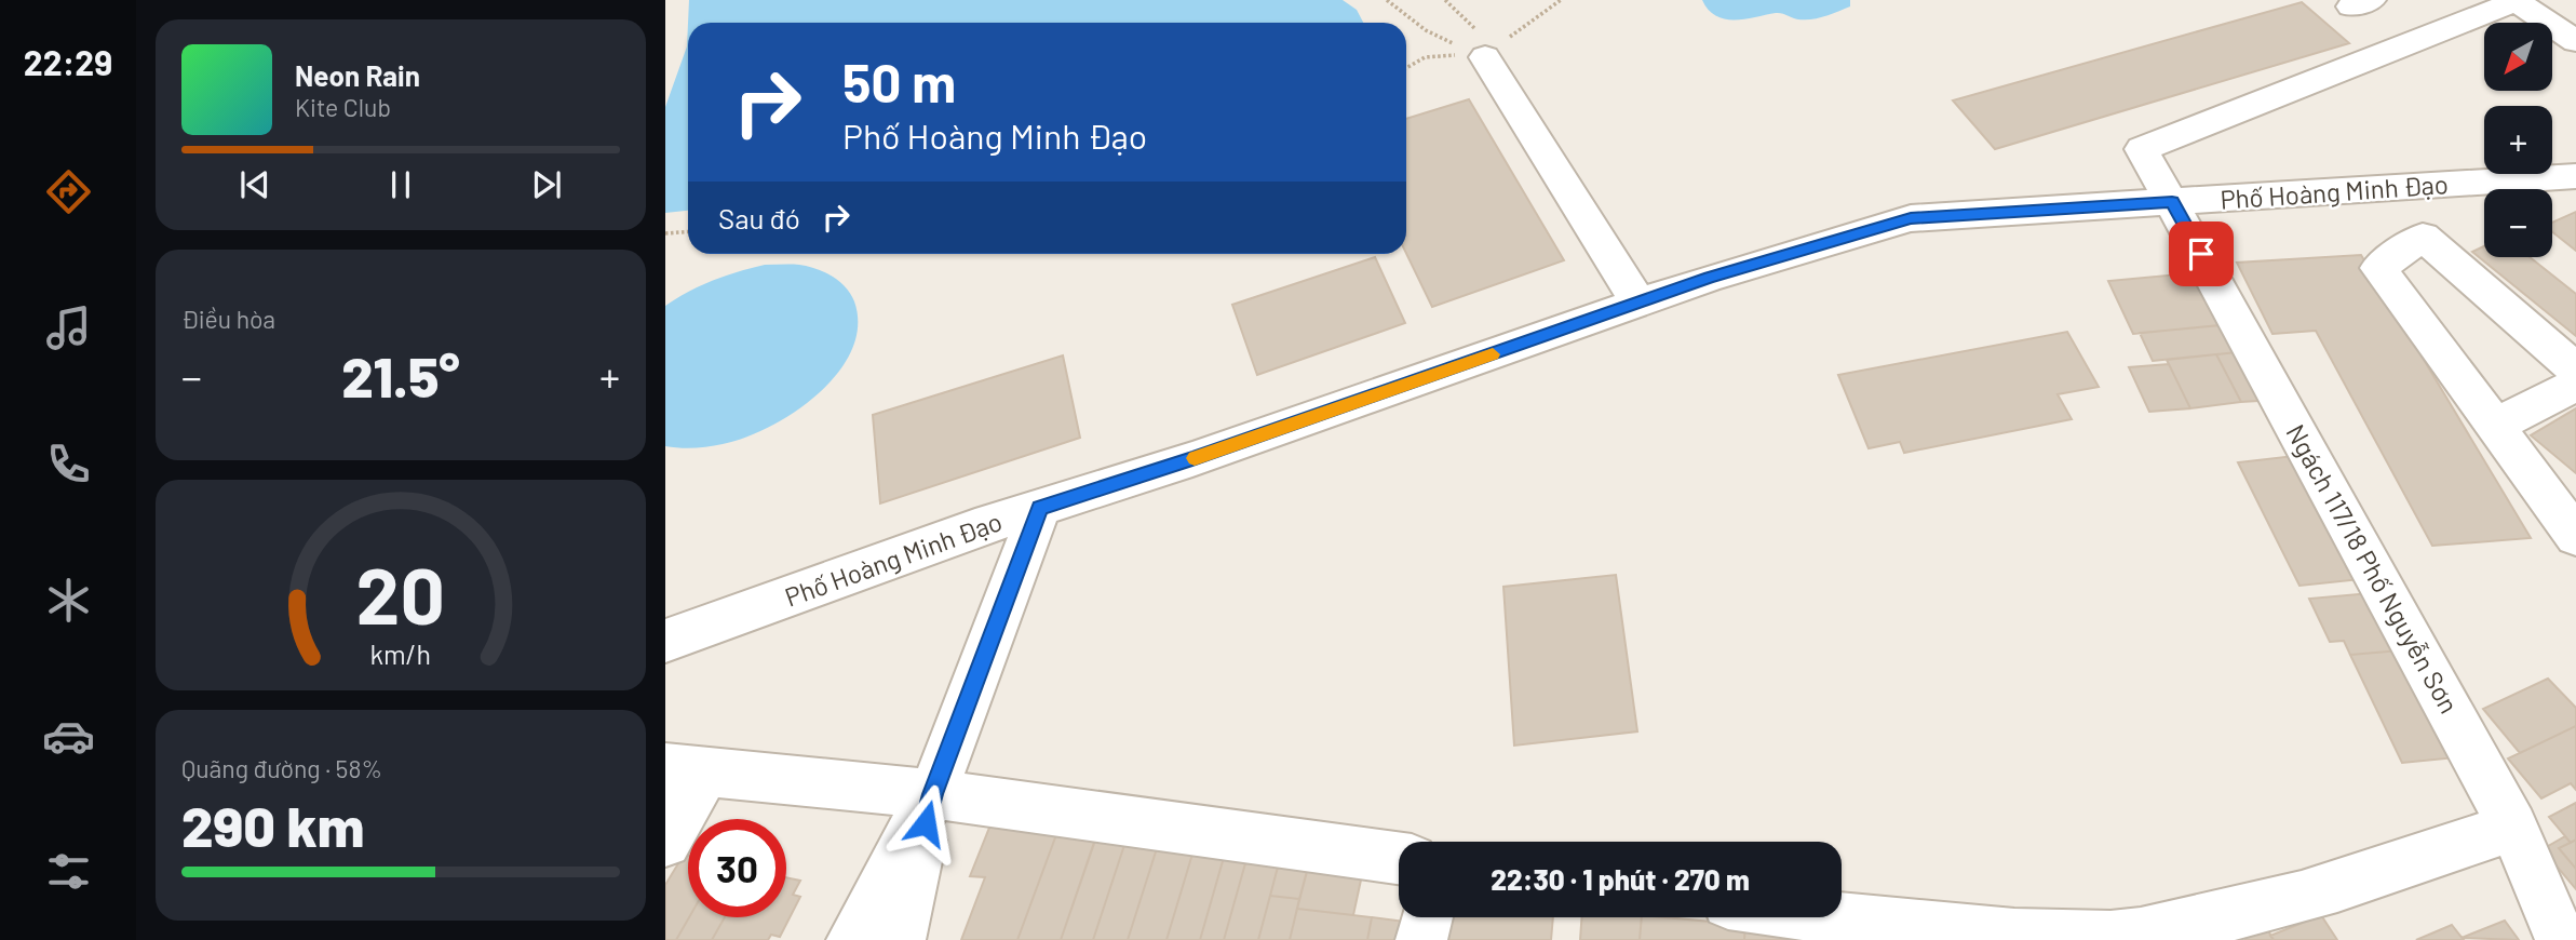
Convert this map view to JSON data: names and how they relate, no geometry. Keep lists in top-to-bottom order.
{
  "streets": {
    "street": ["Phố Hoàng Minh Đạo", "Ngách 117/18 Phố Nguyễn Sơn"]
  },
  "crossings": [
    ["Phố Hoàng Minh Đạo", "Ngách 117/18 Phố Nguyễn Sơn"]
  ],
  "north": "bottom left",
  "page": {
    "tabs": "22:29",
    "map_buttons": ["+", "−"],
    "turn": ["50 m", "Phố Hoàng Minh Đạo"],
    "song": ["Neon Rain", "Kite Club"],
    "then": "Sau đó",
    "tile": [
      "Điều hòa",
      ["Quãng đường · 58%", "290 km"]
    ],
    "heat": ["−", "21.5°", "+"],
    "limit": "30",
    "trip": "22:30 · 1 phút · 270 m",
    "gauge": ["20", "km/h"]
  }
}
